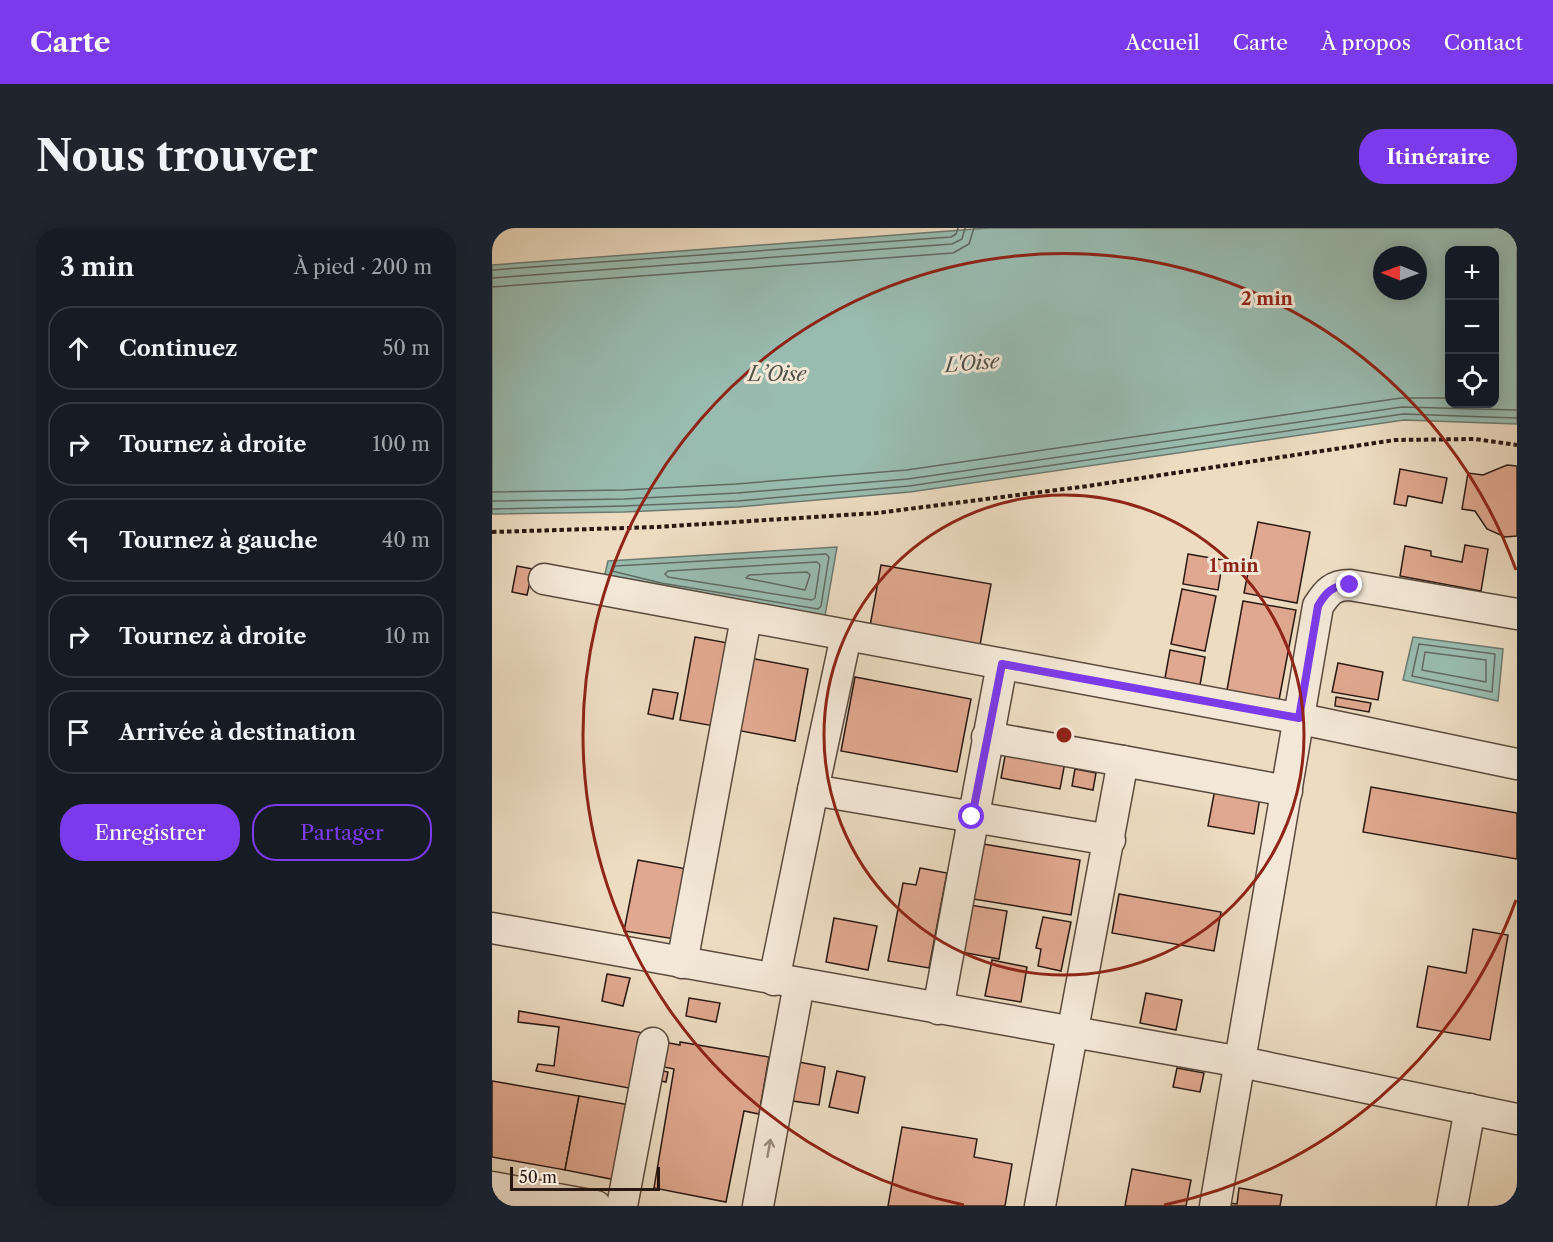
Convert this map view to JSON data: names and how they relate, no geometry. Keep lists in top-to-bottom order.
{
  "water": ["L'Oise", "L’Oise"],
  "scale_bar": "50 m",
  "north": "left",
  "page": {
    "header": "Carte",
    "nav": [
      "Accueil",
      "Carte",
      "À propos",
      "Contact"
    ],
    "buttons": [
      "Itinéraire",
      ["Enregistrer", "Partager"]
    ],
    "title": "Nous trouver",
    "heading": ["3 min", "À pied · 200 m"],
    "map_buttons": ["+", "−"],
    "list": [
      ["Continuez", "50 m"],
      ["Tournez à droite", "100 m"],
      ["Tournez à gauche", "40 m"],
      ["Tournez à droite", "10 m"],
      "Arrivée à destination"
    ],
    "scale": "50 m"
  },
  "rings": ["2 min", "1 min"]
}
